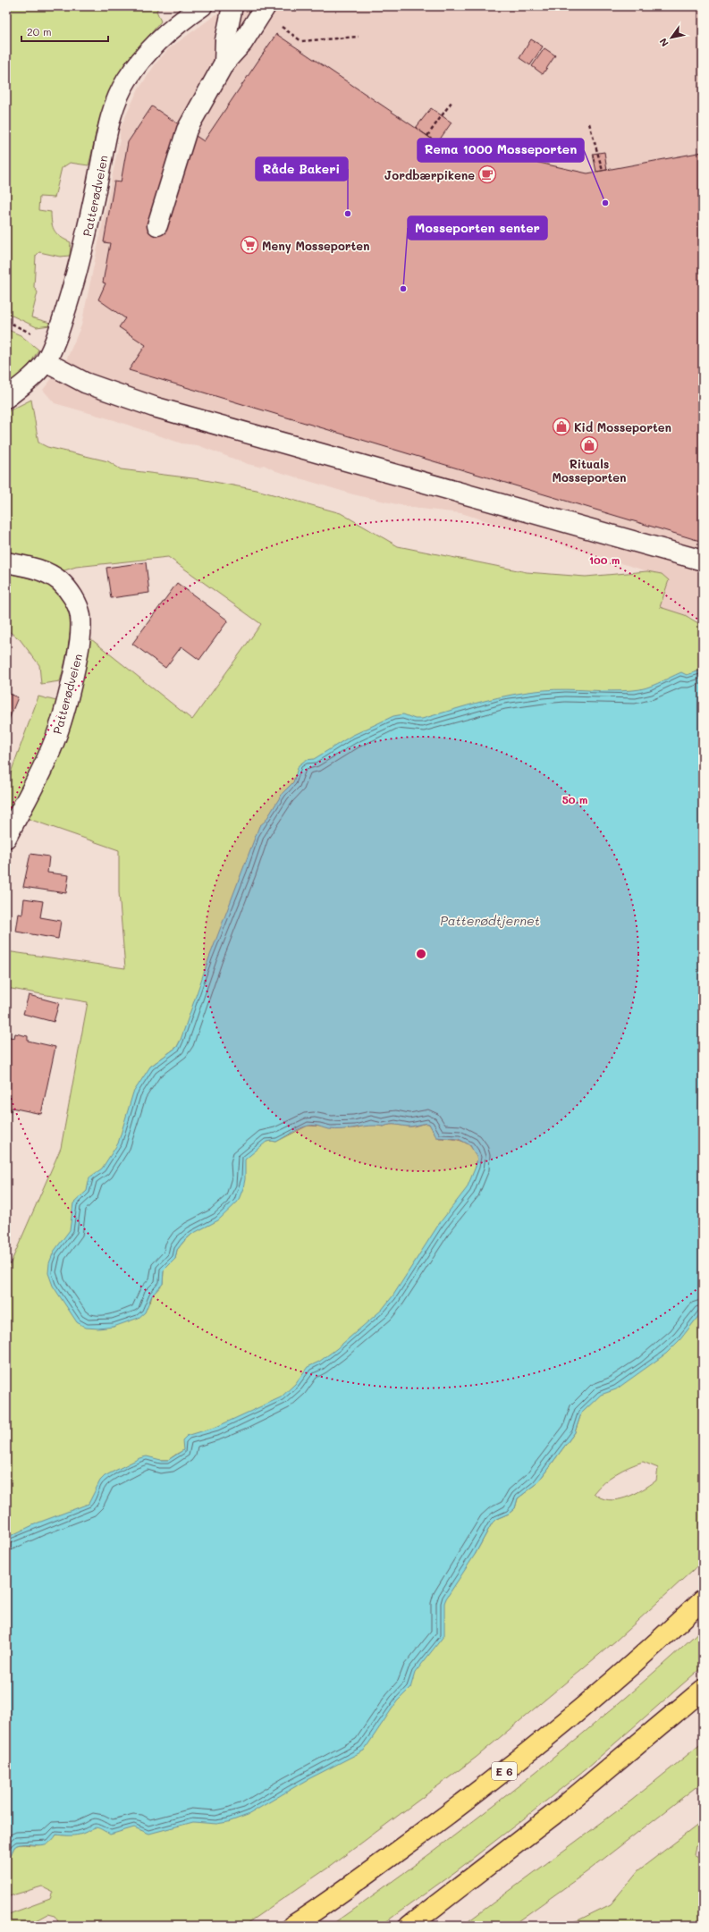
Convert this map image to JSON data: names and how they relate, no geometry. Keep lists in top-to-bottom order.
{
  "streets": {
    "highway": ["E 6"],
    "street": ["Patterødveien"]
  },
  "water": ["Patterødtjernet"],
  "places": {
    "cafe": ["Jordbærpikene"],
    "other": ["Rema 1000 Mosseporten", "Råde Bakeri", "Mosseporten senter"],
    "supermarket": ["Meny Mosseporten"],
    "shop": ["Kid Mosseporten", "Rituals Mosseporten"]
  },
  "scale_bar": "20 m",
  "north": "bottom left",
  "rings": ["100 m", "50 m"]
}
